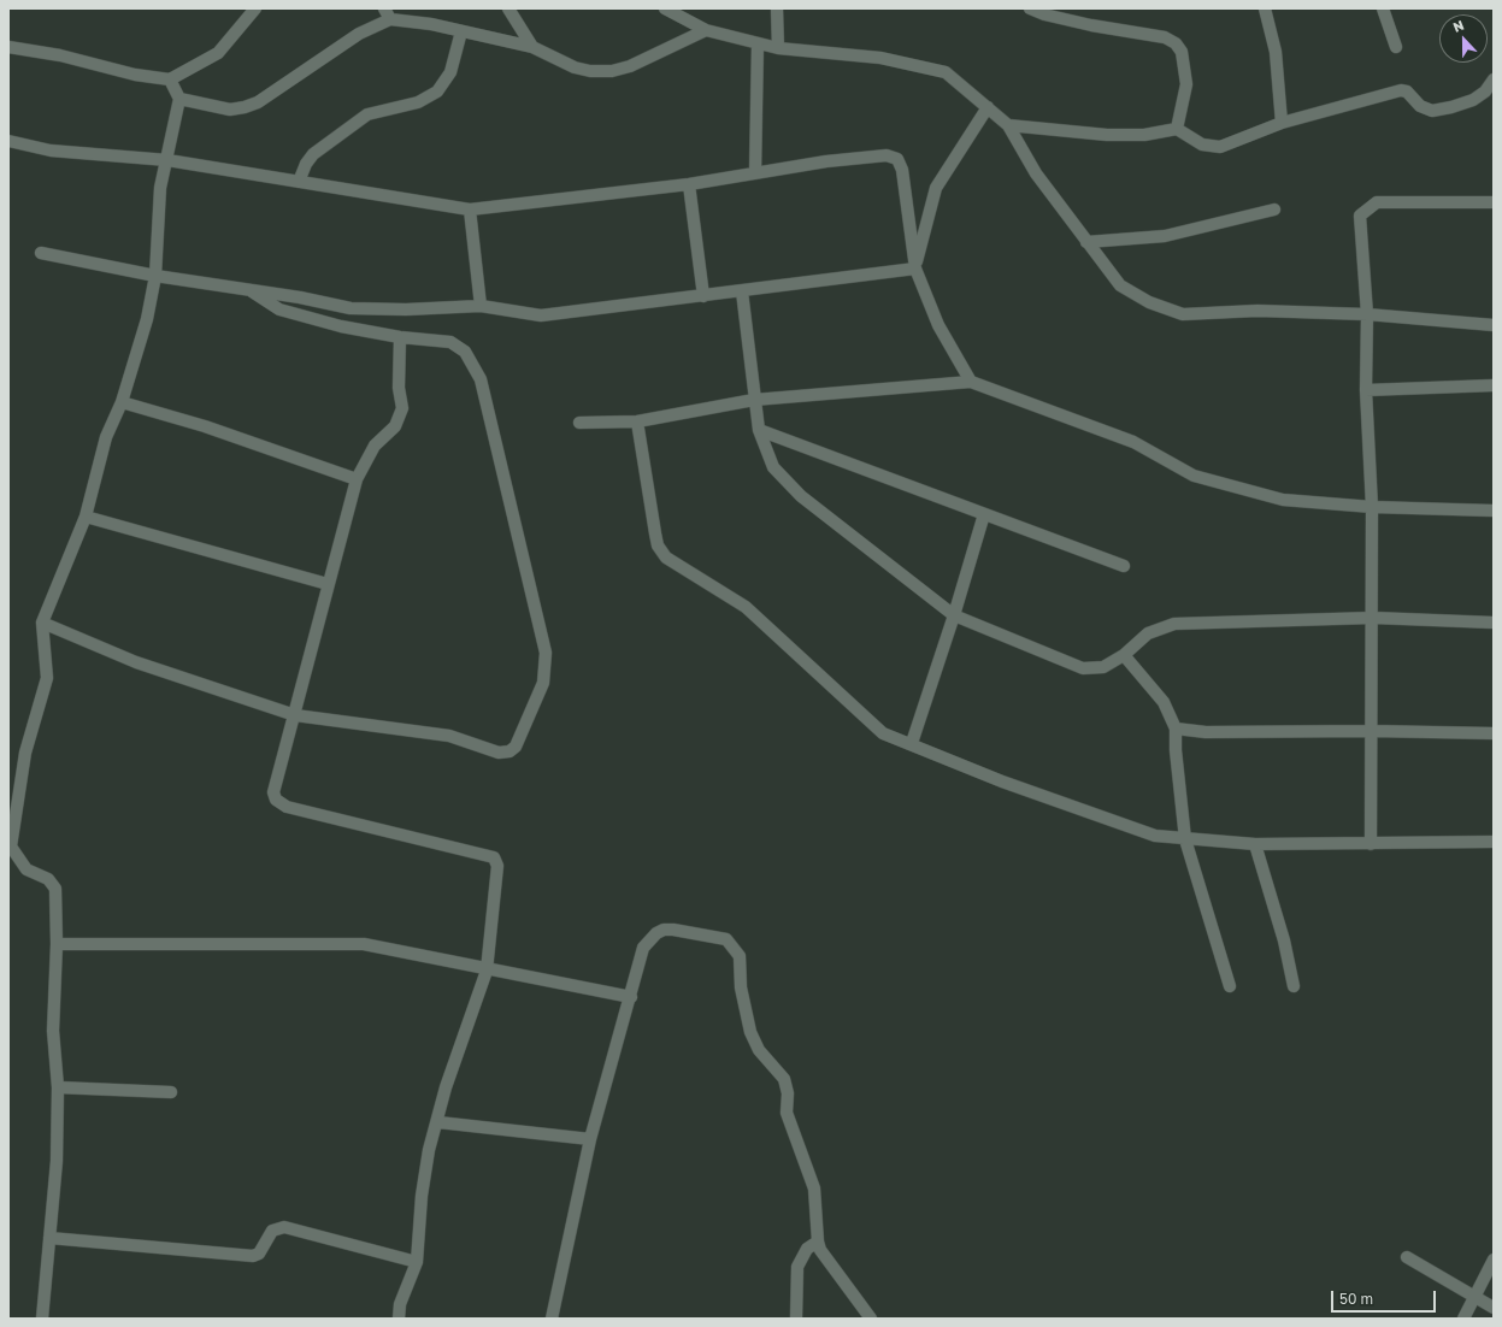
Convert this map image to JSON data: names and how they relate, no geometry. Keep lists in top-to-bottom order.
{
  "scale_bar": "50 m",
  "north": "top"
}
